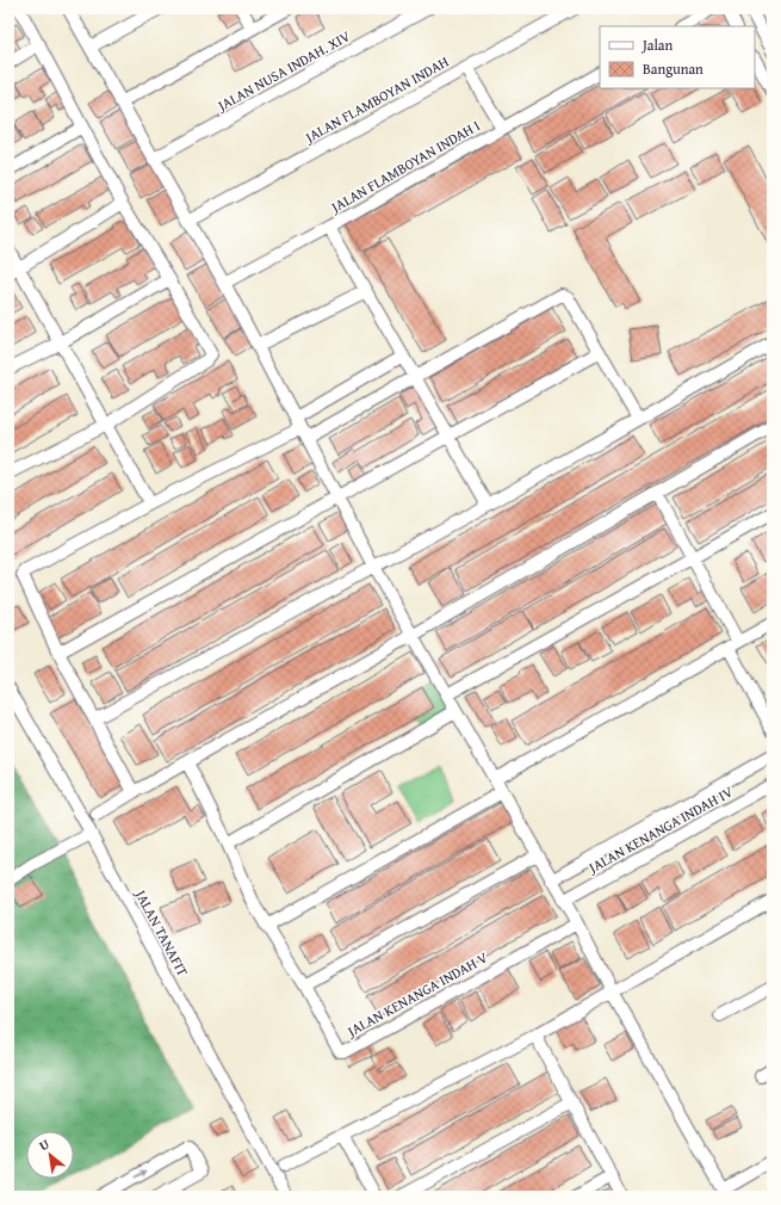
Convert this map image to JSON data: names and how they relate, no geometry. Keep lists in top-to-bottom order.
{
  "streets": {
    "street": [
      "JALAN NUSA INDAH. XIV",
      "JALAN FLAMBOYAN INDAH",
      "JALAN FLAMBOYAN INDAH I",
      "JALAN KENANGA INDAH IV",
      "JALAN TANAFIT",
      "JALAN KENANGA INDAH V"
    ]
  },
  "legend": ["Jalan", "Bangunan"],
  "north": "top left"
}
